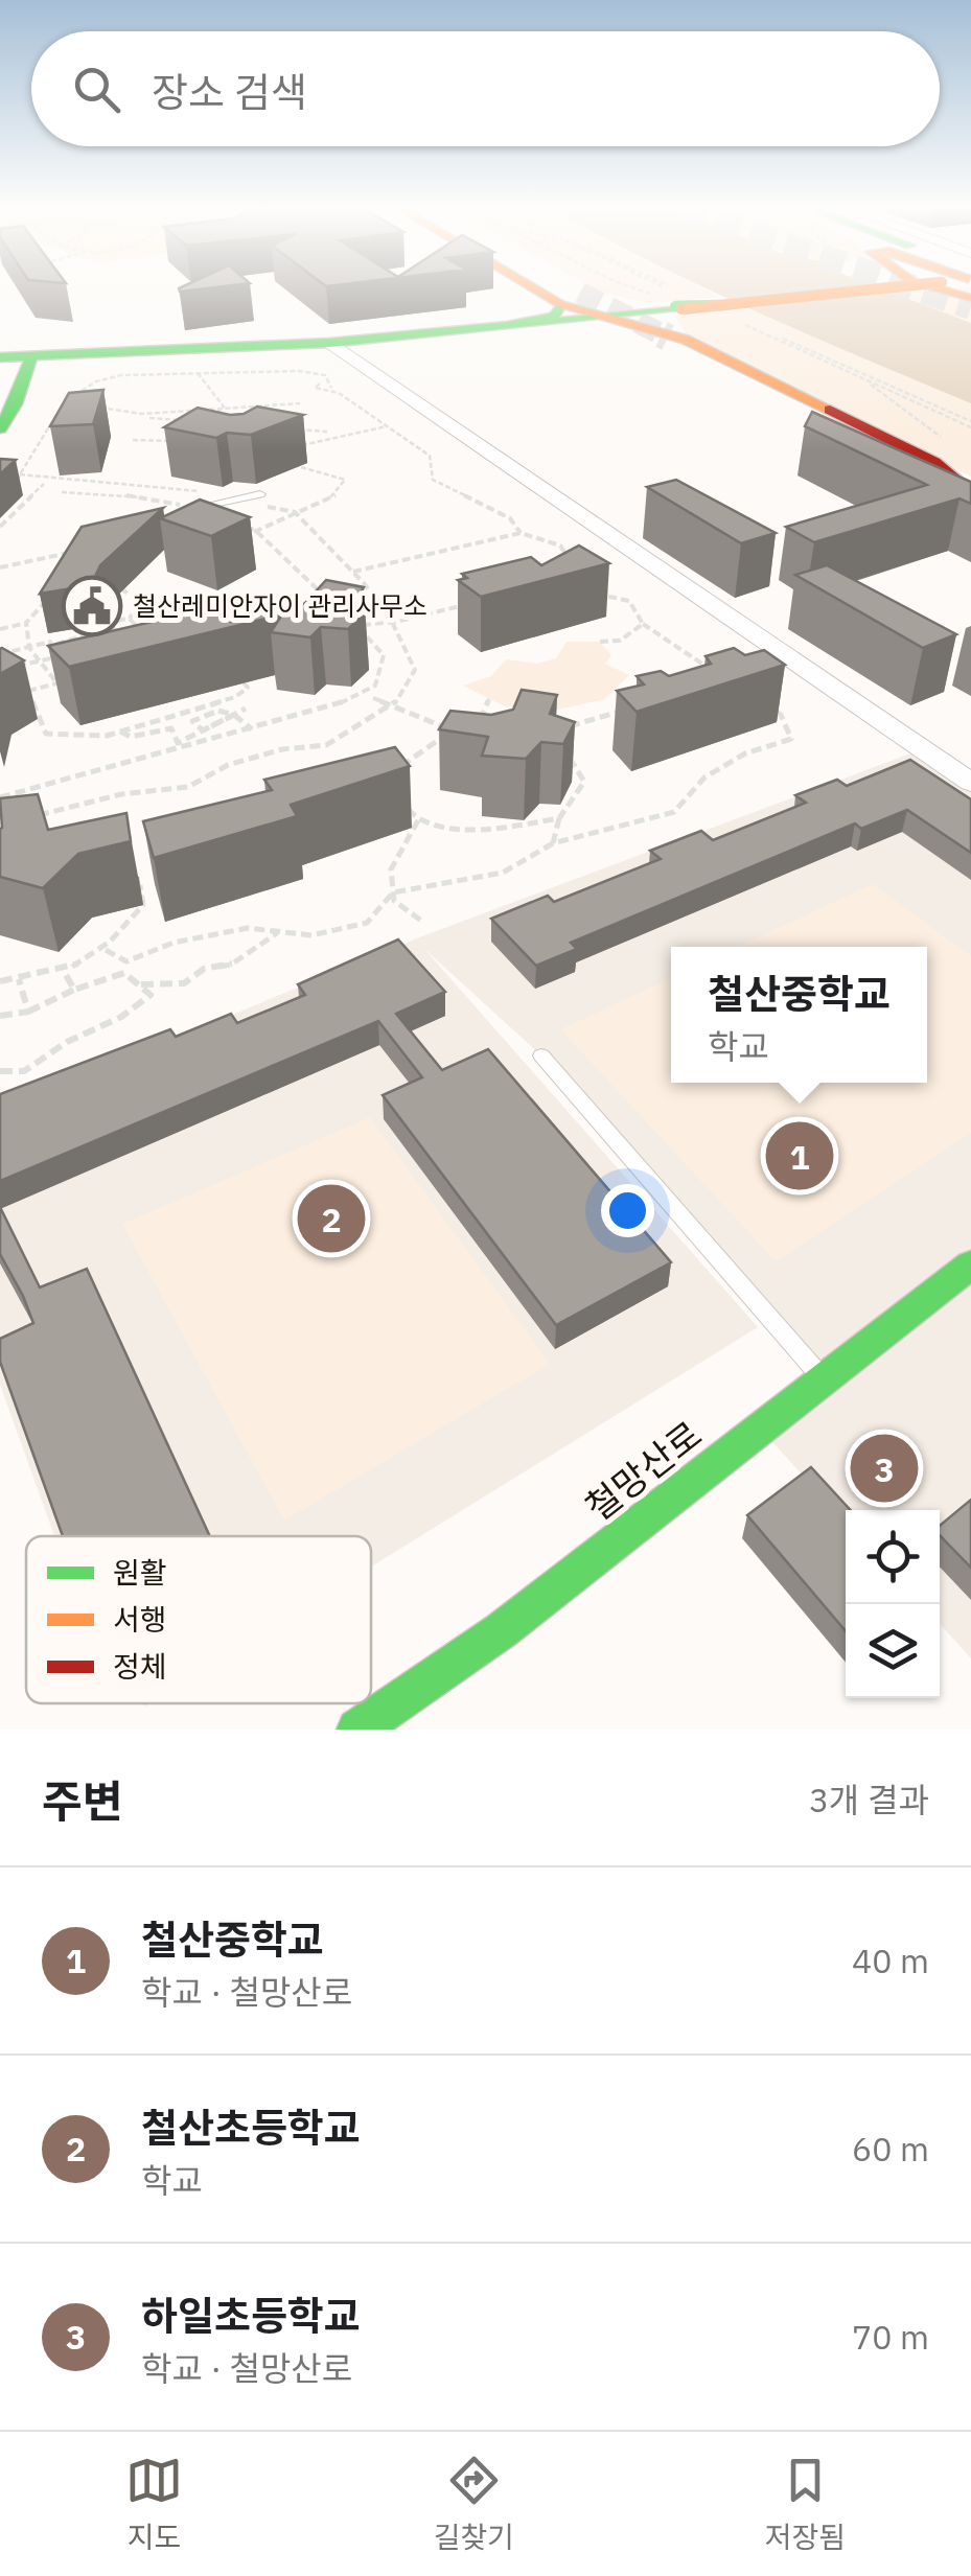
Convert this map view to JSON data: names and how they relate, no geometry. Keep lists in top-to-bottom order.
{
  "streets": {
    "main road": ["철망산로"]
  },
  "places": {
    "public building": ["철산레미안자이 관리사무소"]
  },
  "legend": ["원활", "서행", "정체"],
  "page": {
    "search": "장소 검색",
    "popup": ["철산중학교", "학교"],
    "pins": ["1", "2", "3"],
    "heading": ["주변", "3개 결과"],
    "list": [
      {
        "mark": "1",
        "name": "철산중학교",
        "note": "학교 · 철망산로",
        "value": "40 m"
      },
      {
        "mark": "2",
        "name": "철산초등학교",
        "note": "학교",
        "value": "60 m"
      },
      {
        "mark": "3",
        "name": "하일초등학교",
        "note": "학교 · 철망산로",
        "value": "70 m"
      }
    ],
    "nav": ["지도", "길찾기", "저장됨"]
  }
}
